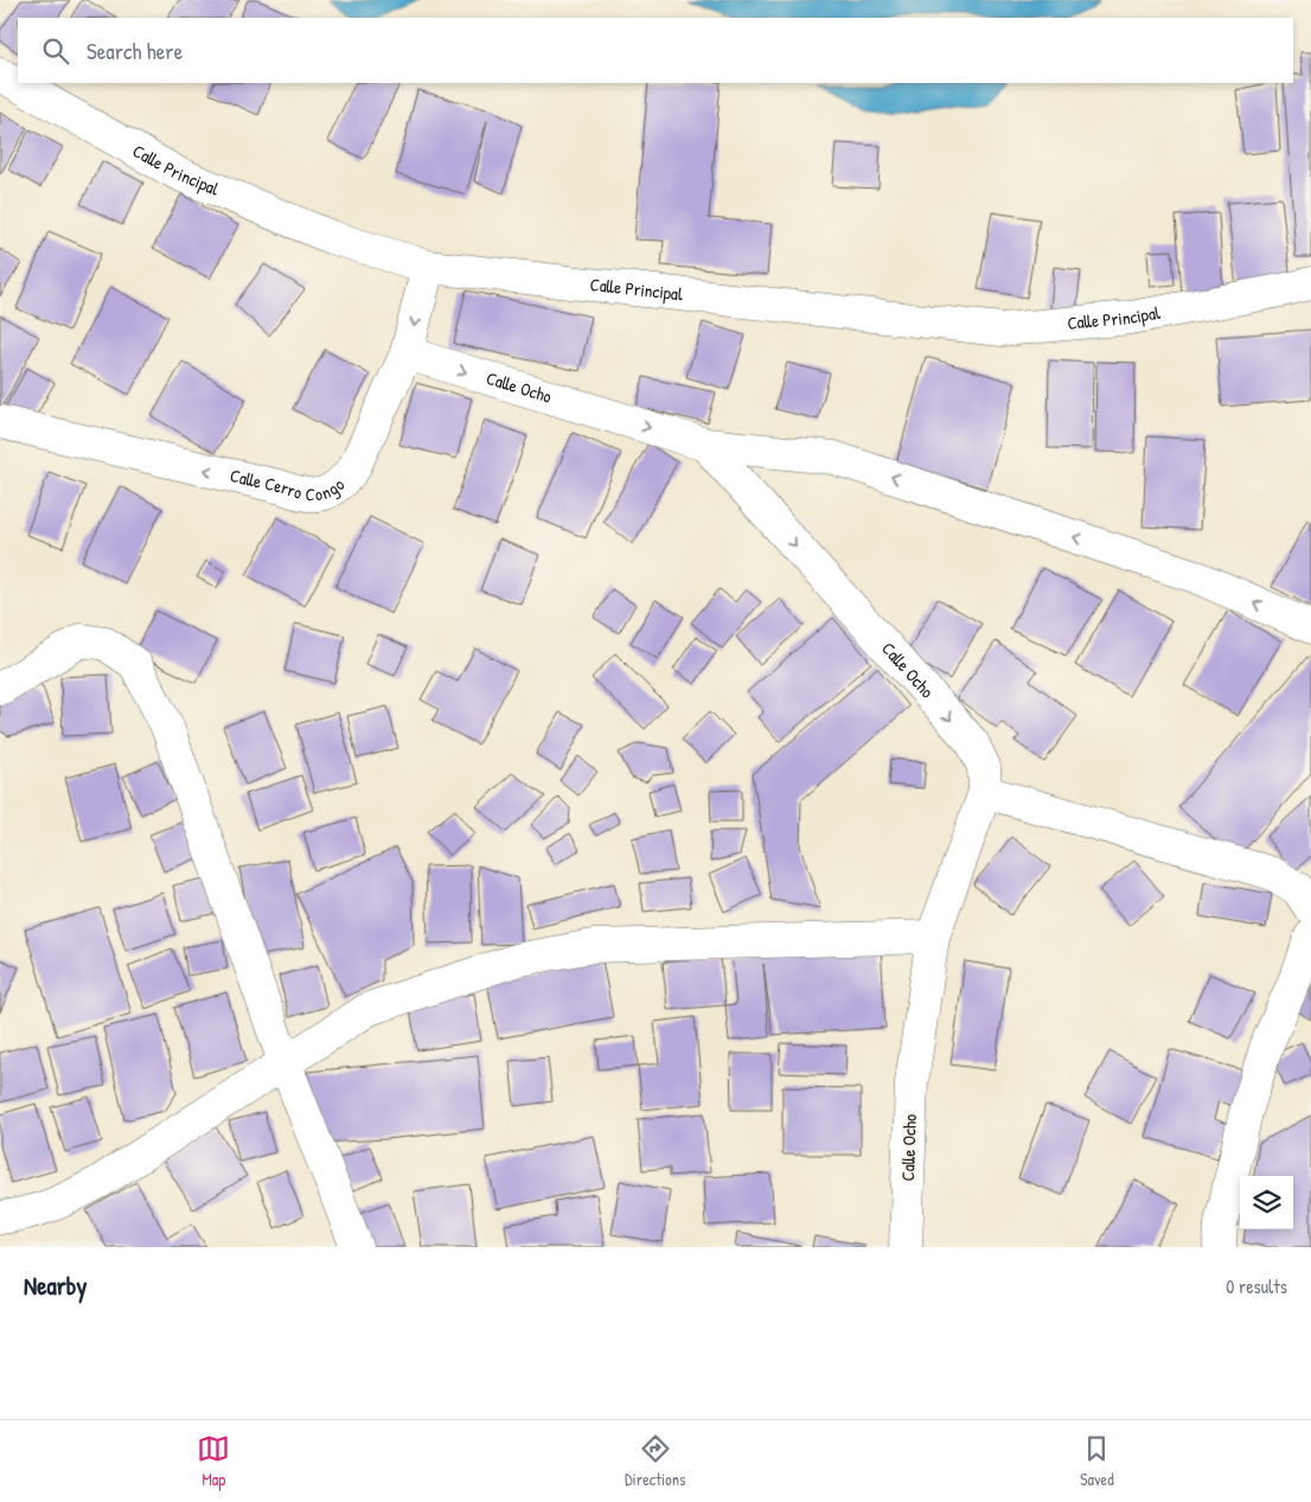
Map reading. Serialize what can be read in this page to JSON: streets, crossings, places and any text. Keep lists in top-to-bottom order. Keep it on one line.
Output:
{"streets":{"street":["Calle Principal","Calle Ocho","Calle Cerro Congo"]},"crossings":[["Calle Principal","Calle Cerro Congo"],["Calle Ocho","Calle Cerro Congo"]],"page":{"search":"Search here","heading":["Nearby","0 results"],"nav":["Map","Directions","Saved"]}}
